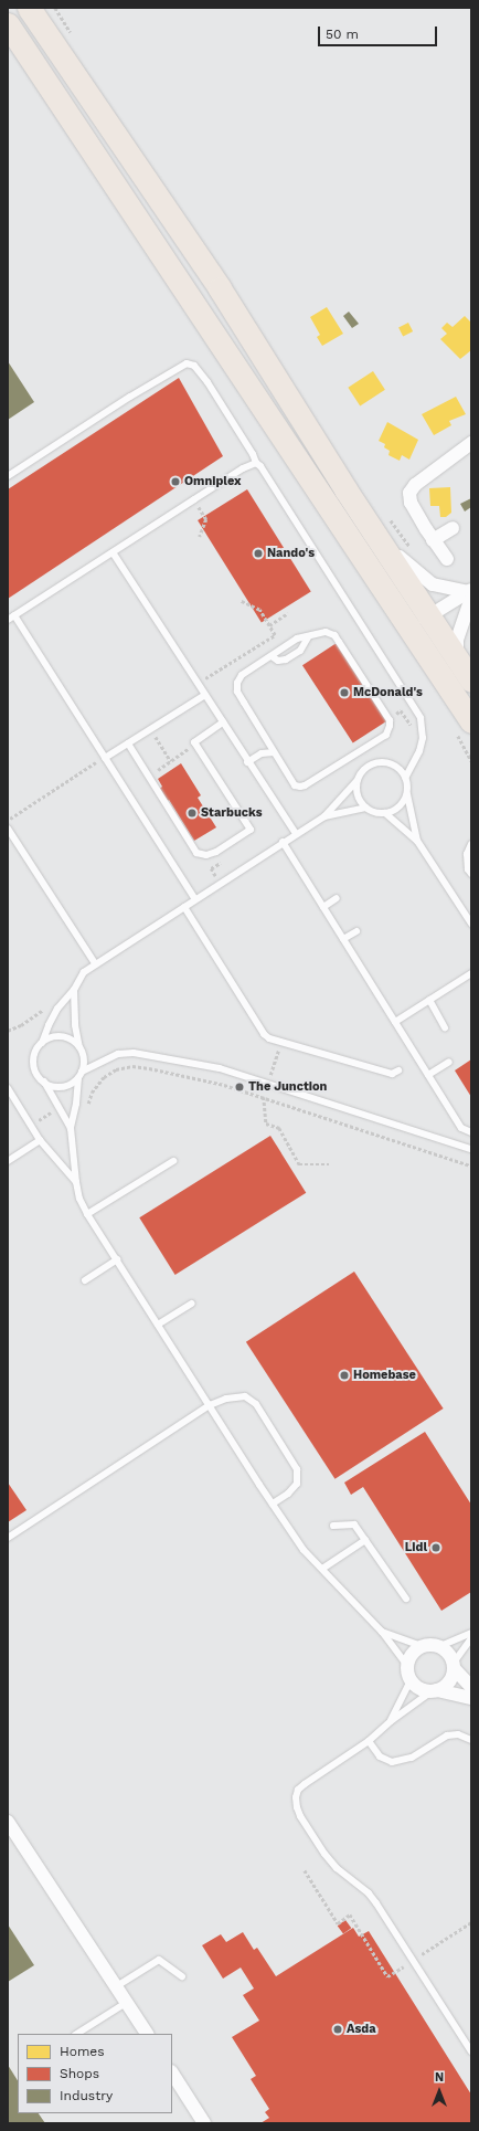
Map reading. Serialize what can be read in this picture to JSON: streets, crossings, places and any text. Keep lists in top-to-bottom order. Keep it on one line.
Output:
{"places":["Omniplex","Nando's","McDonald's","Starbucks","The Junction","Homebase","Lidl","Asda"],"legend":["Homes","Shops","Industry"],"scale_bar":"50 m","north":"top"}
